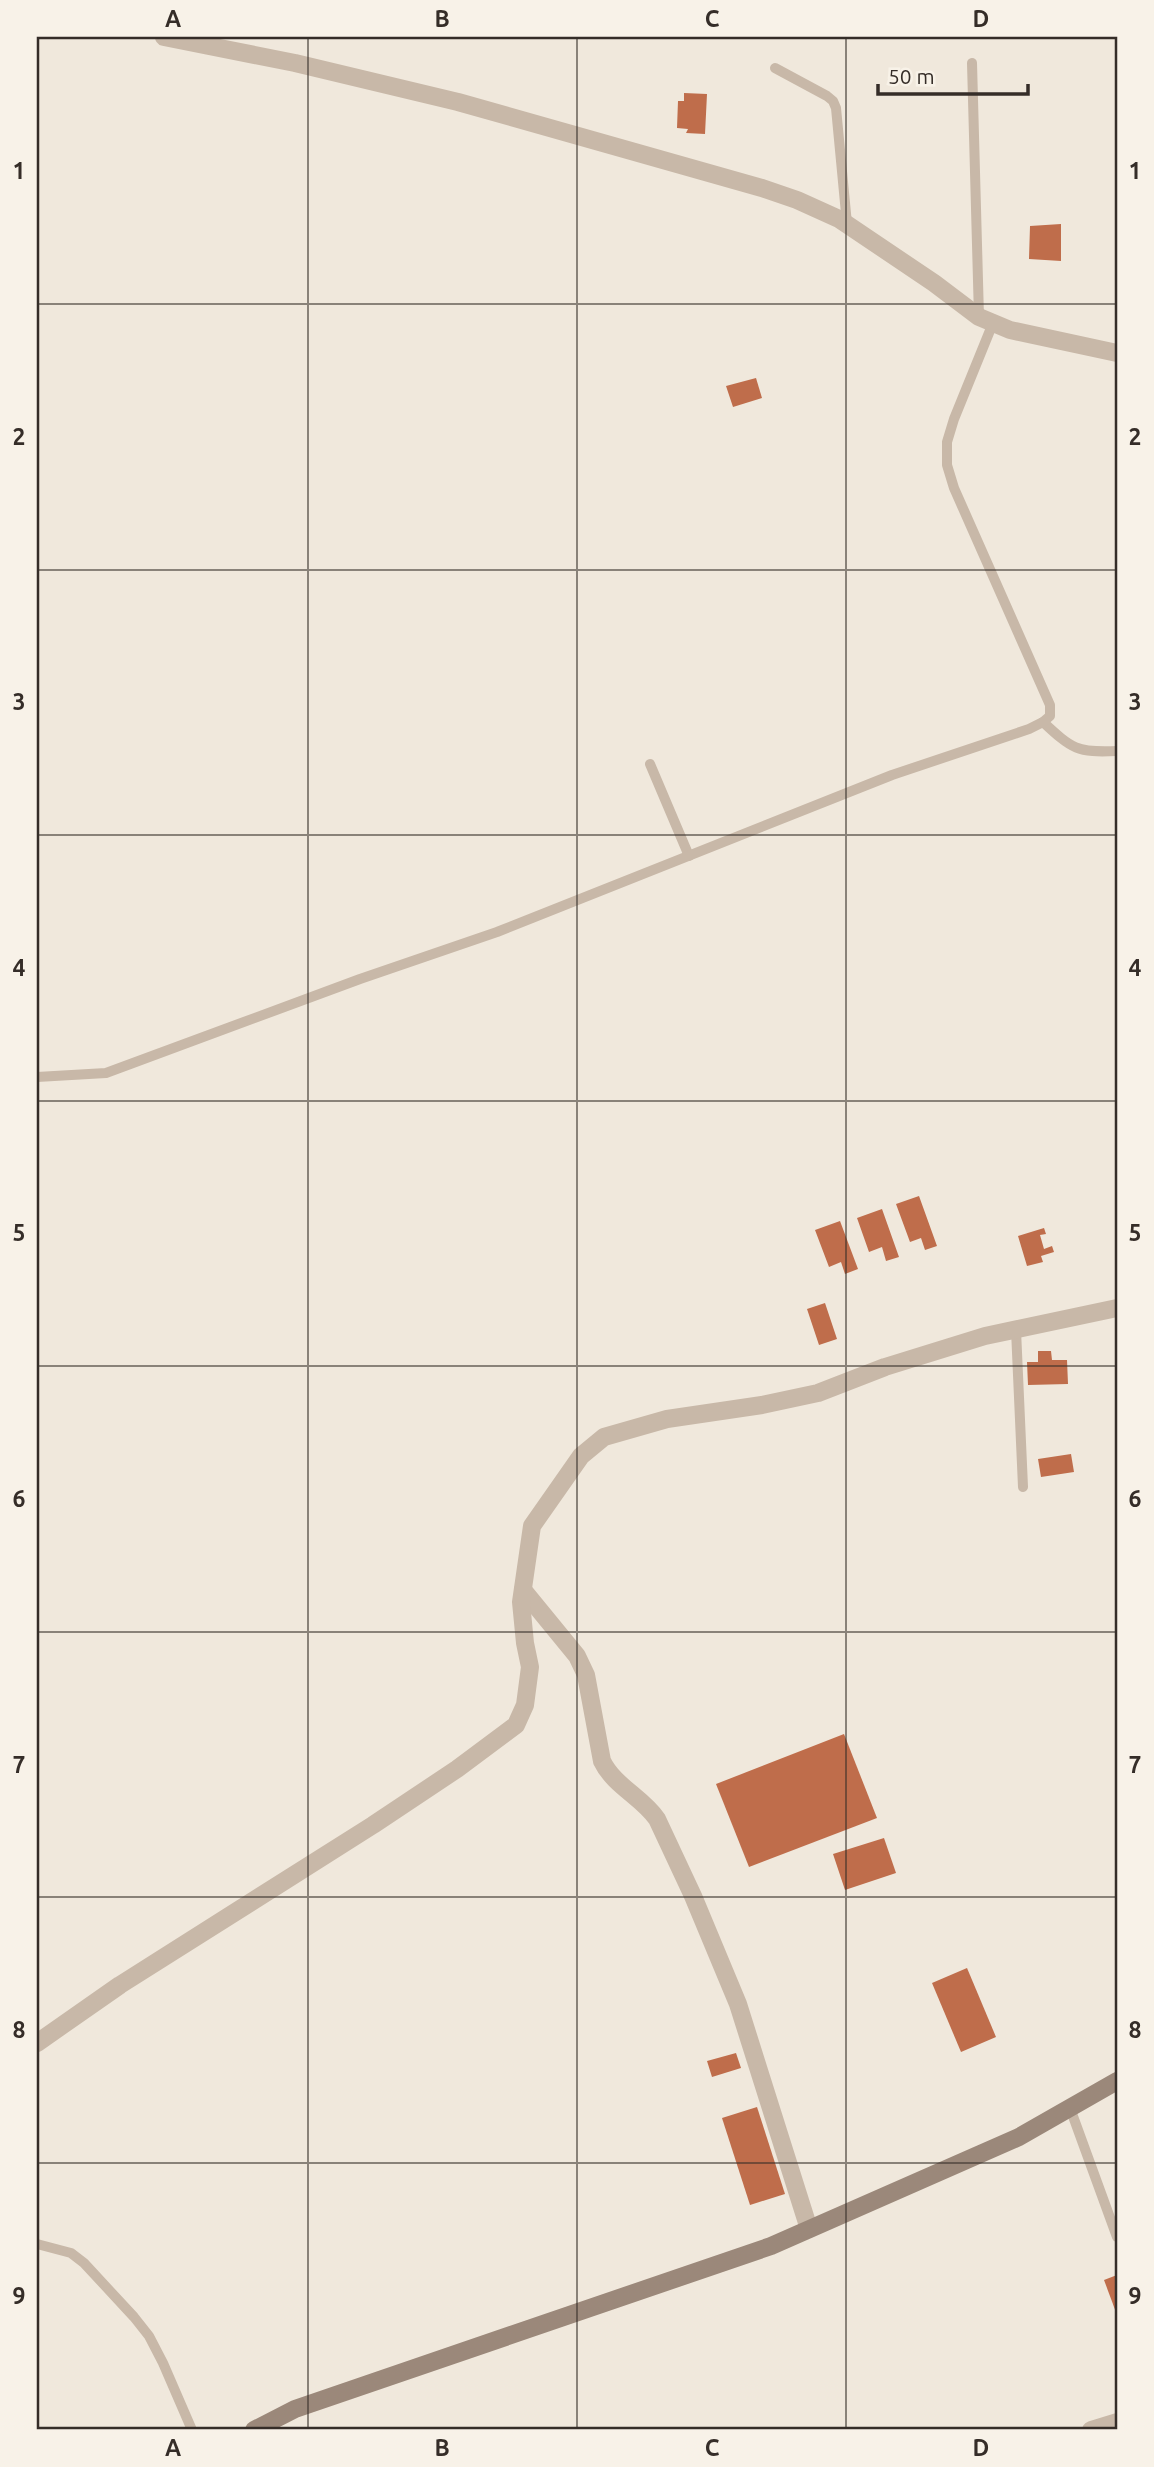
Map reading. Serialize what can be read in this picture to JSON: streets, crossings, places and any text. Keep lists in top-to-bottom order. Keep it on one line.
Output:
{"scale_bar":"50 m","grid":{"columns":["A","B","C","D"],"rows":["1","2","3","4","5","6","7","8","9"]}}
